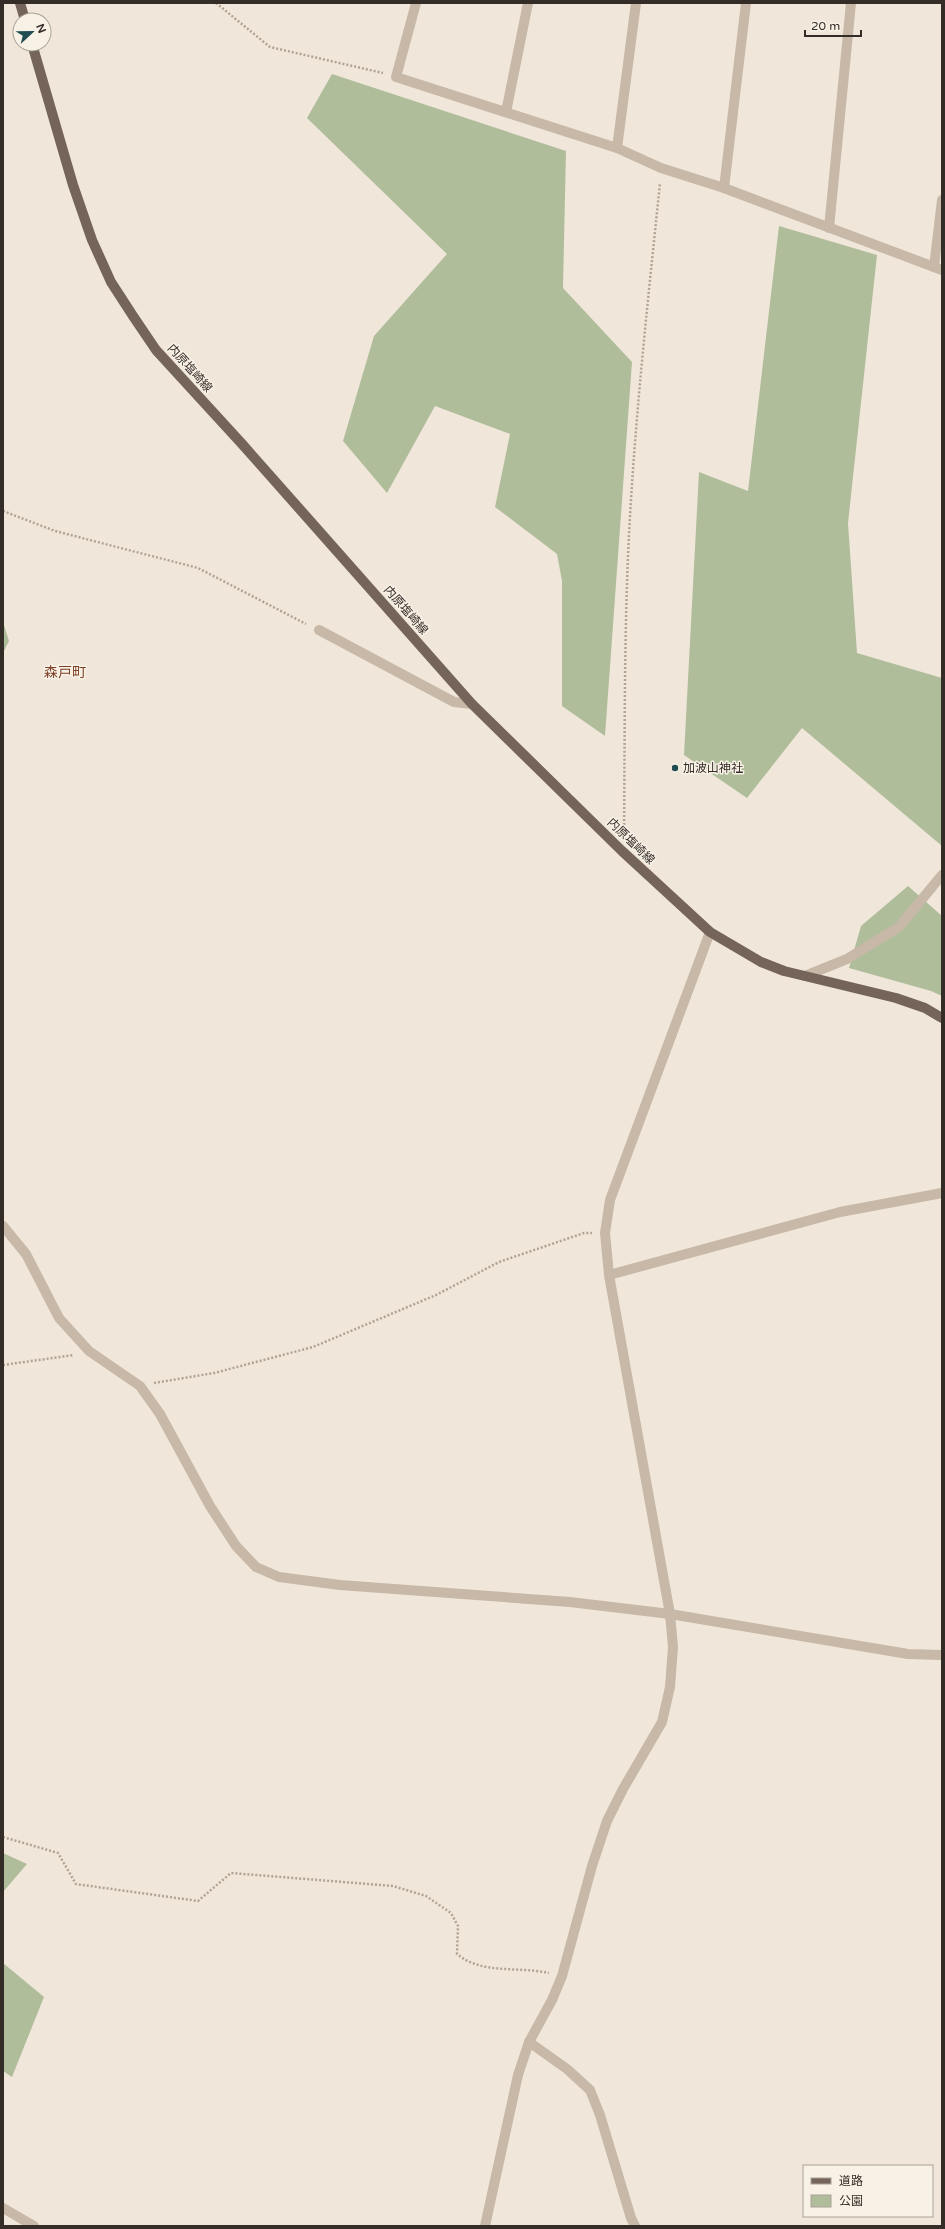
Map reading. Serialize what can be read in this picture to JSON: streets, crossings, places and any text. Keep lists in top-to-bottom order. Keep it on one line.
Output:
{"streets":{"main road":["内原塩崎線"]},"districts":["森戸町"],"places":["加波山神社"],"legend":["道路","公園"],"scale_bar":"20 m","north":"right"}
